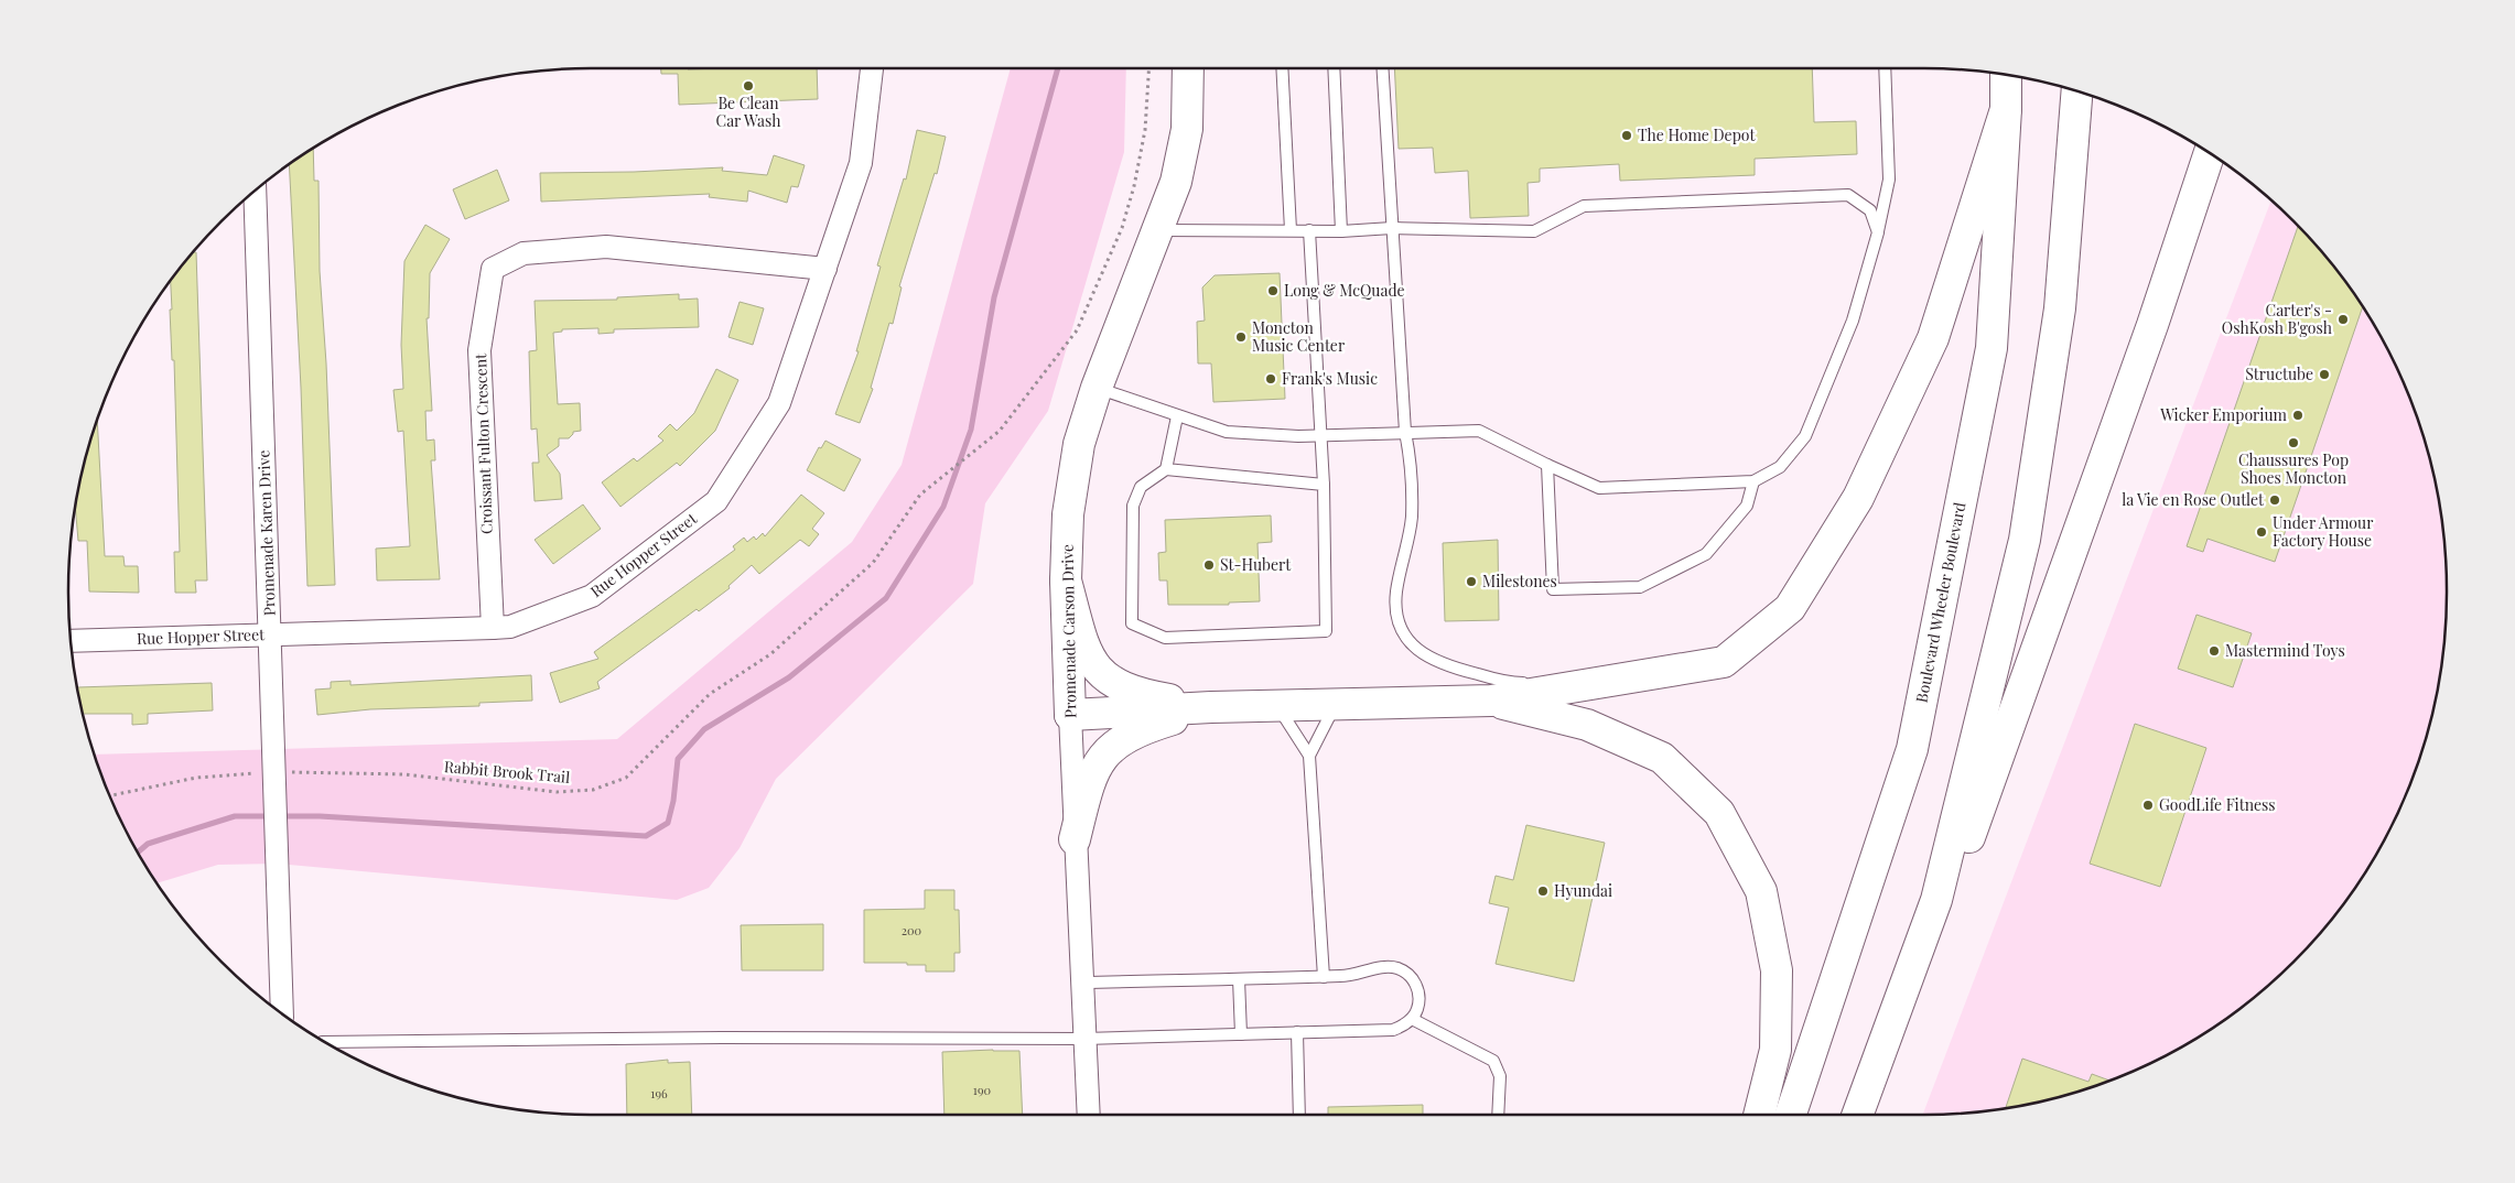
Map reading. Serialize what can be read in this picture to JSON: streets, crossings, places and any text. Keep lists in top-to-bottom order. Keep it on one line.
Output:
{"streets":{"main road":["Boulevard Wheeler Boulevard","Promenade Carson Drive"],"street":["Croissant Fulton Crescent","Promenade Karen Drive","Rue Hopper Street"],"path":["Rabbit Brook Trail"]},"crossings":[["Croissant Fulton Crescent","Rue Hopper Street"],["Promenade Karen Drive","Rue Hopper Street"],["Promenade Karen Drive","Rabbit Brook Trail"]],"places":["Be Clean Car Wash","The Home Depot","Long & McQuade","Carter's - OshKosh B'gosh","Moncton Music Center","Structube","Frank's Music","Wicker Emporium","Chaussures Pop Shoes Moncton","la Vie en Rose Outlet","Under Armour Factory House","St-Hubert","Milestones","Mastermind Toys","GoodLife Fitness","Hyundai"],"house_numbers":["200","190","196"]}
